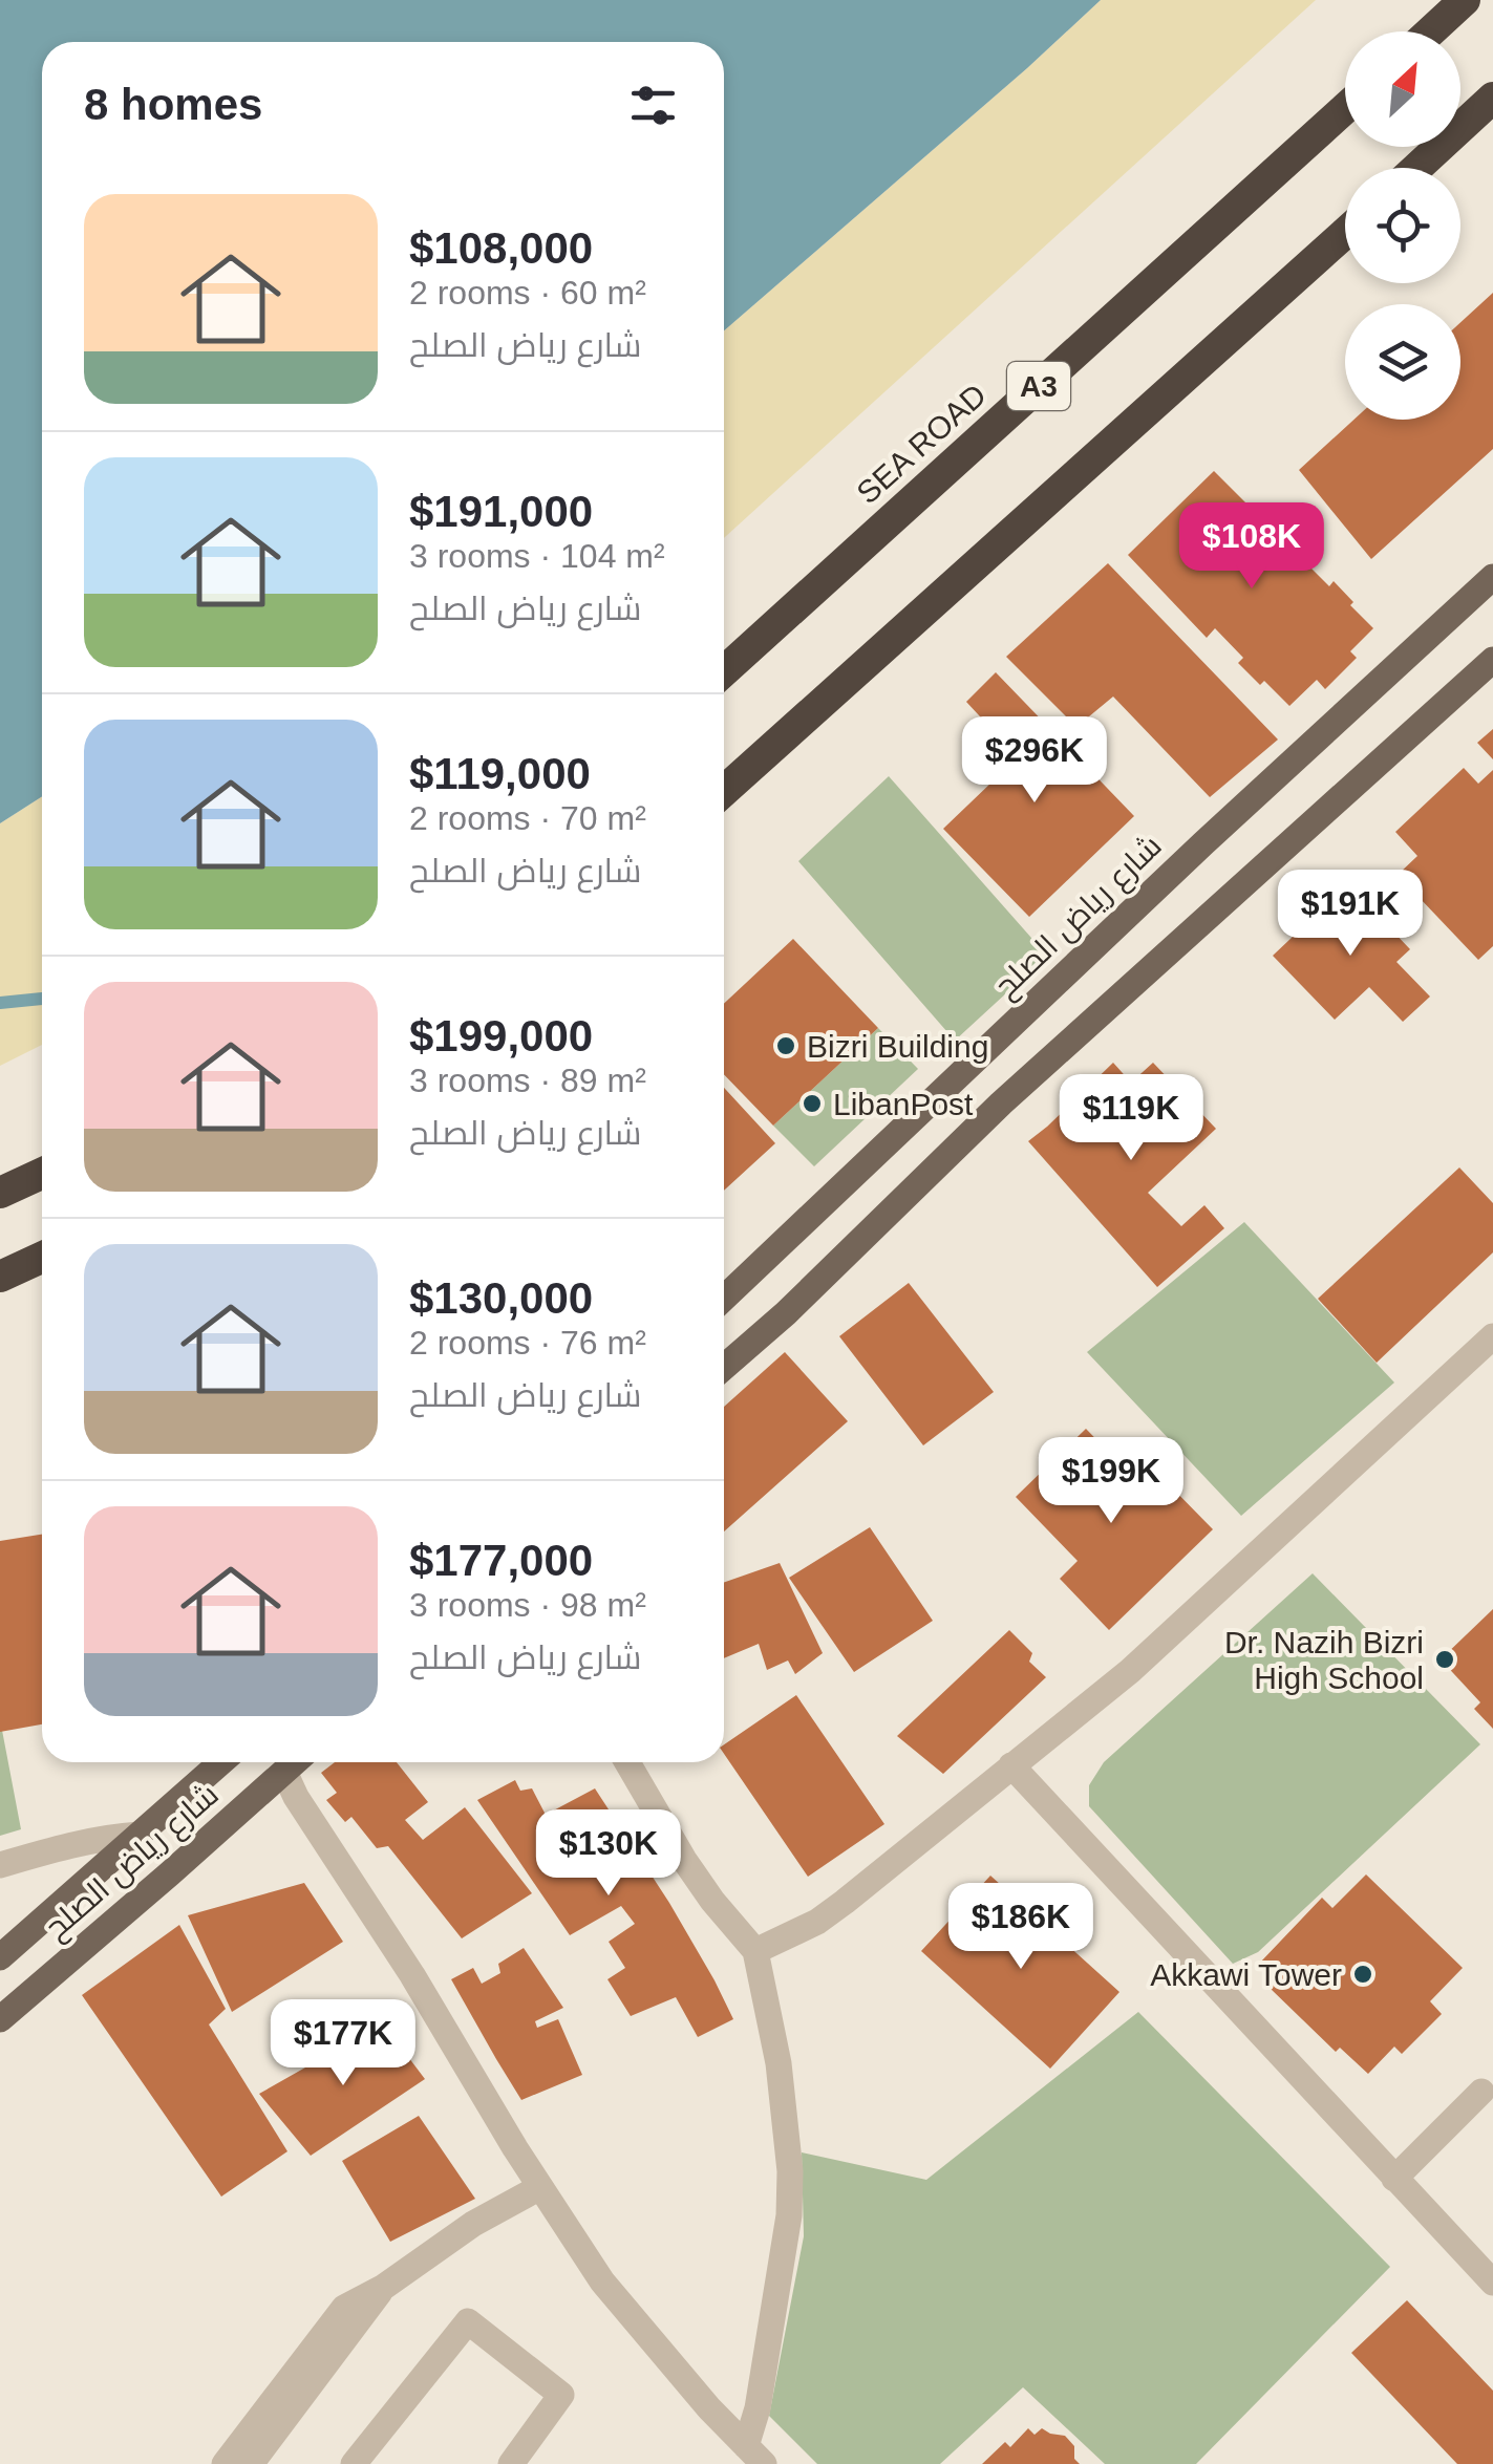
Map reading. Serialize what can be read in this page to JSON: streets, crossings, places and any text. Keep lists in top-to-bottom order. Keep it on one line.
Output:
{"streets":{"highway":["A3","SEA ROAD"],"main road":["شارع رياض الصلح"]},"places":["Bizri Building","LibanPost","Dr. Nazih Bizri High School","Akkawi Tower"],"north":"top right","page":{"heading":"8 homes","list":[{"name":"$108,000","note":"2 rooms · 60 m² · شارع رياض الصلح"},{"name":"$191,000","note":"3 rooms · 104 m² · شارع رياض الصلح"},{"name":"$119,000","note":"2 rooms · 70 m² · شارع رياض الصلح"},{"name":"$199,000","note":"3 rooms · 89 m² · شارع رياض الصلح"},{"name":"$130,000","note":"2 rooms · 76 m² · شارع رياض الصلح"},{"name":"$177,000","note":"3 rooms · 98 m² · شارع رياض الصلح"}],"price":["$108K","$296K","$191K","$119K","$199K","$130K","$186K","$177K"]}}
